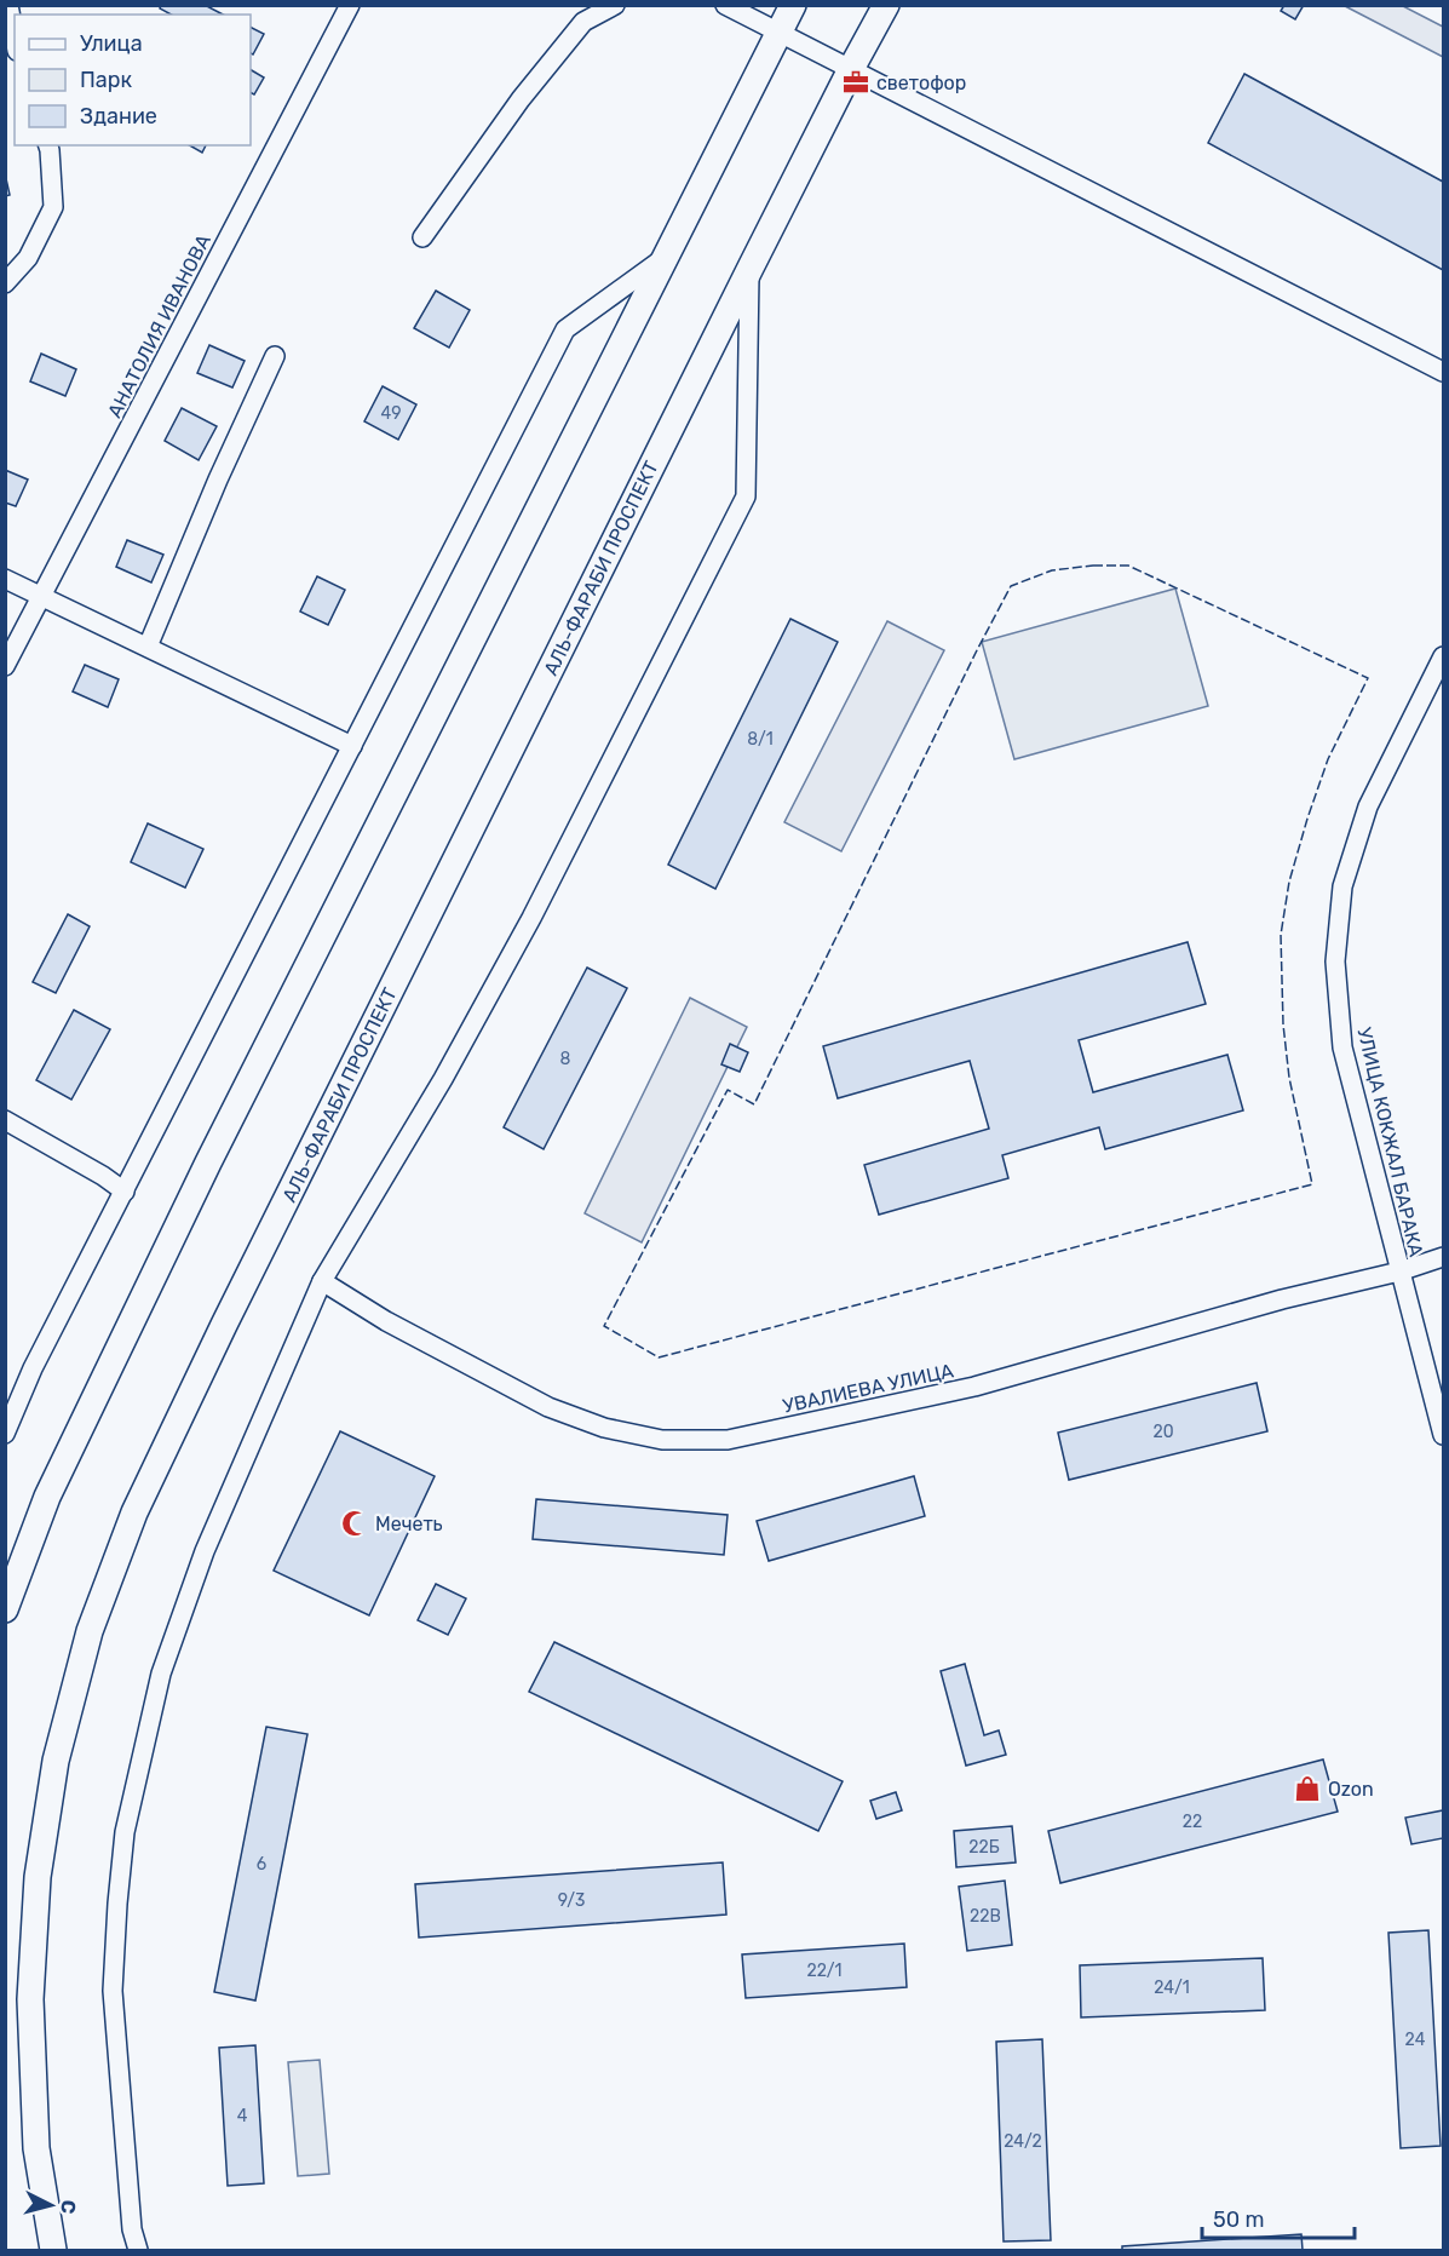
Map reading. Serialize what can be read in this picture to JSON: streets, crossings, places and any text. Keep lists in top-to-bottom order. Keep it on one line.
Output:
{"streets":{"street":["АНАТОЛИЯ ИВАНОВА","АЛЬ-ФАРАБИ ПРОСПЕКТ","УЛИЦА КОКЖАЛ БАРАКА","УВАЛИЕВА УЛИЦА"]},"crossings":[["УЛИЦА КОКЖАЛ БАРАКА","УВАЛИЕВА УЛИЦА"]],"places":{"office":["светофор"],"mosque":["Мечеть"],"shop":["Ozon"]},"house_numbers":["49","8/1","8","20","22","22Б","6","9/3","22В","22/1","24/1","24","4","24/2"],"legend":["Улица","Парк","Здание"],"scale_bar":"50 m","north":"right"}
